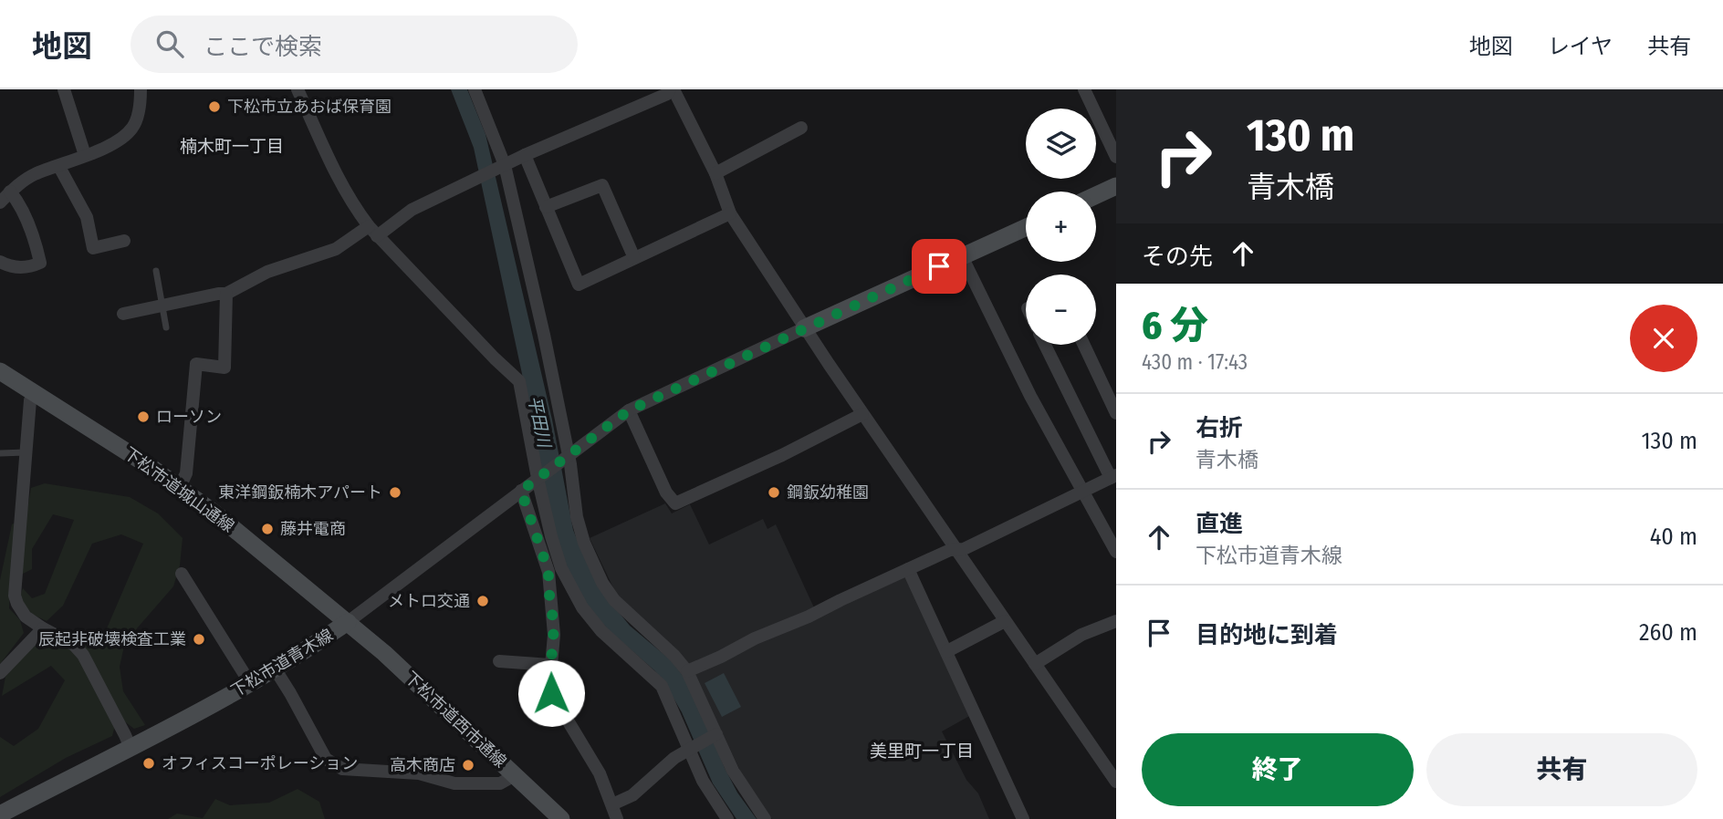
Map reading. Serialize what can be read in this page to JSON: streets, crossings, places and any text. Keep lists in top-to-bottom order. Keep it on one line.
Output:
{"streets":{"street":["下松市道城山通線","下松市道青木線","下松市道西市通線"]},"crossings":[["下松市道城山通線","下松市道青木線"],["下松市道城山通線","下松市道西市通線"],["下松市道青木線","下松市道西市通線"]],"districts":["楠木町一丁目","美里町一丁目"],"water":["平田川"],"places":["下松市立あおば保育園","ローソン","東洋鋼鈑楠木アパート","鋼鈑幼稚園","藤井電商","メトロ交通","辰起非破壊検査工業","オフィスコーポレーション","高木商店"],"page":{"header":"地図","search":"ここで検索","nav":["地図","レイヤ","共有"],"turn":["130 m","青木橋"],"map_buttons":["+","−"],"then":"その先","heading":["6 分","430 m · 17:43"],"list":[{"name":"右折","note":"青木橋","value":"130 m"},{"name":"直進","note":"下松市道青木線","value":"40 m"},{"name":"目的地に到着","value":"260 m"}],"buttons":["終了","共有"]}}
